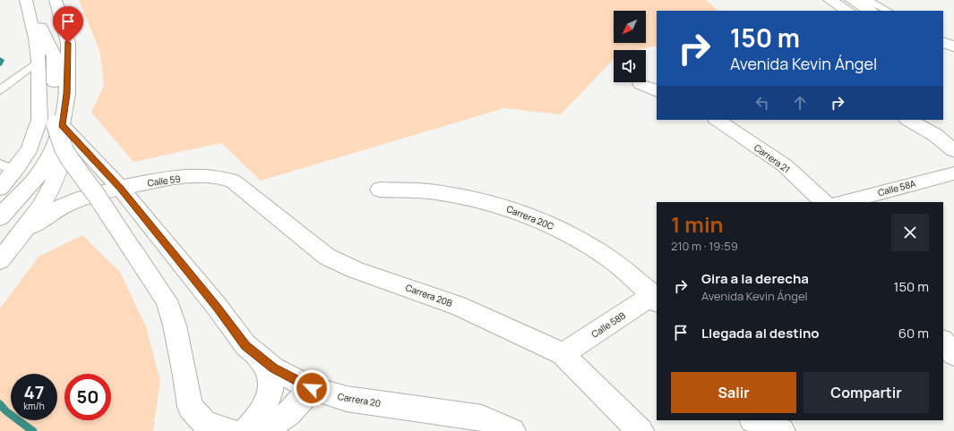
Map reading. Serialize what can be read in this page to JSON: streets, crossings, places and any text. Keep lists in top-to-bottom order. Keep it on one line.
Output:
{"streets":{"main road":["Carrera 21","Calle 59","Calle 58A","Carrera 20C","Carrera 20B","Calle 58B","Carrera 20"]},"crossings":[["Calle 59","Carrera 20B"],["Calle 59","Carrera 20"],["Carrera 20C","Calle 58B"],["Carrera 20B","Calle 58B"]],"north":"bottom left","page":{"turn":["150 m","Avenida Kevin Ángel"],"heading":["1 min","210 m · 19:59"],"list":[{"name":"Gira a la derecha","note":"Avenida Kevin Ángel","value":"150 m"},{"name":"Llegada al destino","value":"60 m"}],"buttons":["Salir","Compartir"],"speed":"47 km/h","limit":"50"}}
